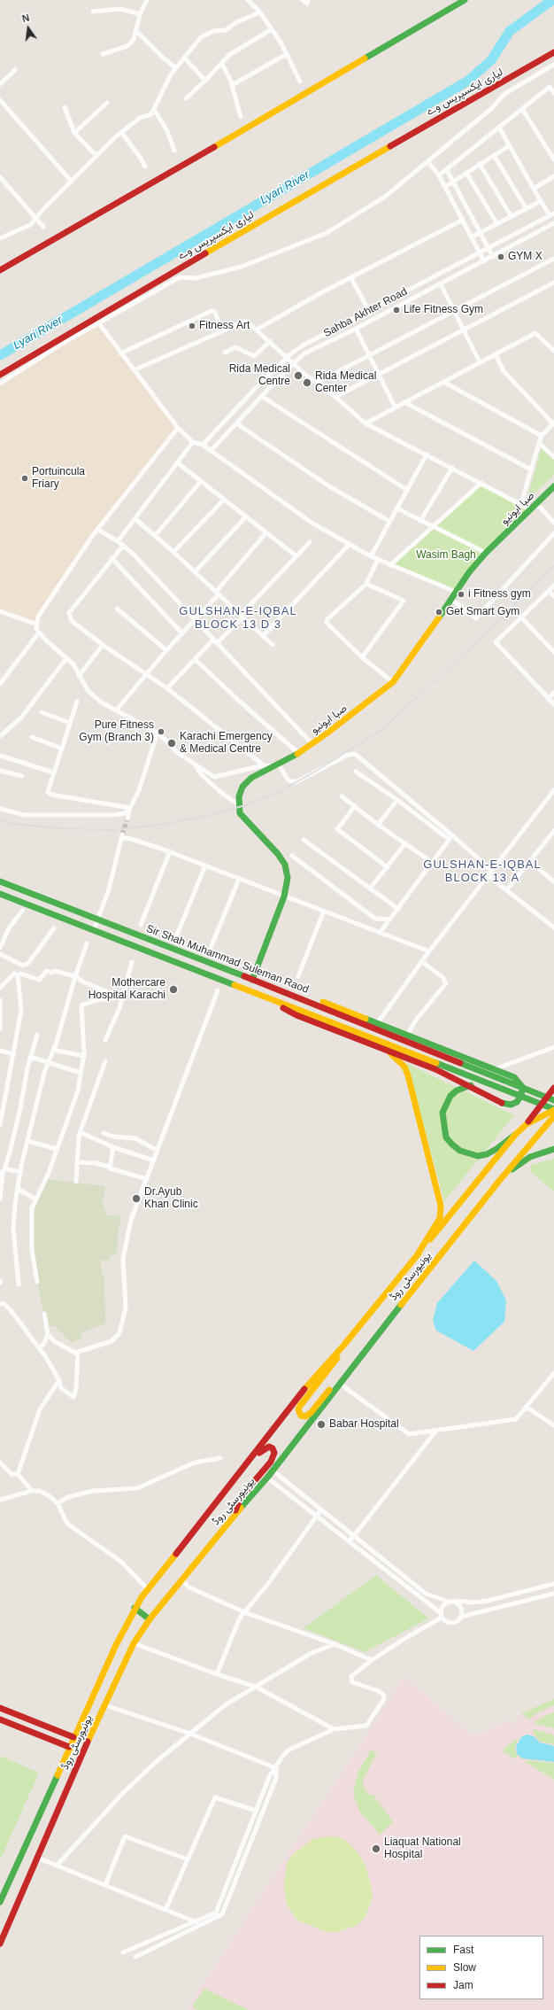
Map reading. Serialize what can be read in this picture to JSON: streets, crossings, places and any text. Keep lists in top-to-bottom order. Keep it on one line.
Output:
{"streets":{"main road":["لیاری ایکسپریس وے","صبا ایونیو","Sir Shah Muhammad Suleman Raod","یونیورسٹی روڈ"],"street":["Sahba Akhter Road"]},"districts":["GULSHAN-E-IQBAL BLOCK 13 D 3","GULSHAN-E-IQBAL BLOCK 13 A"],"water":["Lyari River"],"parks":["Wasim Bagh"],"places":["GYM X","Life Fitness Gym","Fitness Art","Rida Medical Centre","Rida Medical Center","Portuincula Friary","i Fitness gym","Get Smart Gym","Pure Fitness Gym (Branch 3)","Karachi Emergency & Medical Centre","Mothercare Hospital Karachi","Dr.Ayub Khan Clinic","Babar Hospital","Liaquat National Hospital"],"legend":["Fast","Slow","Jam"],"north":"top"}
